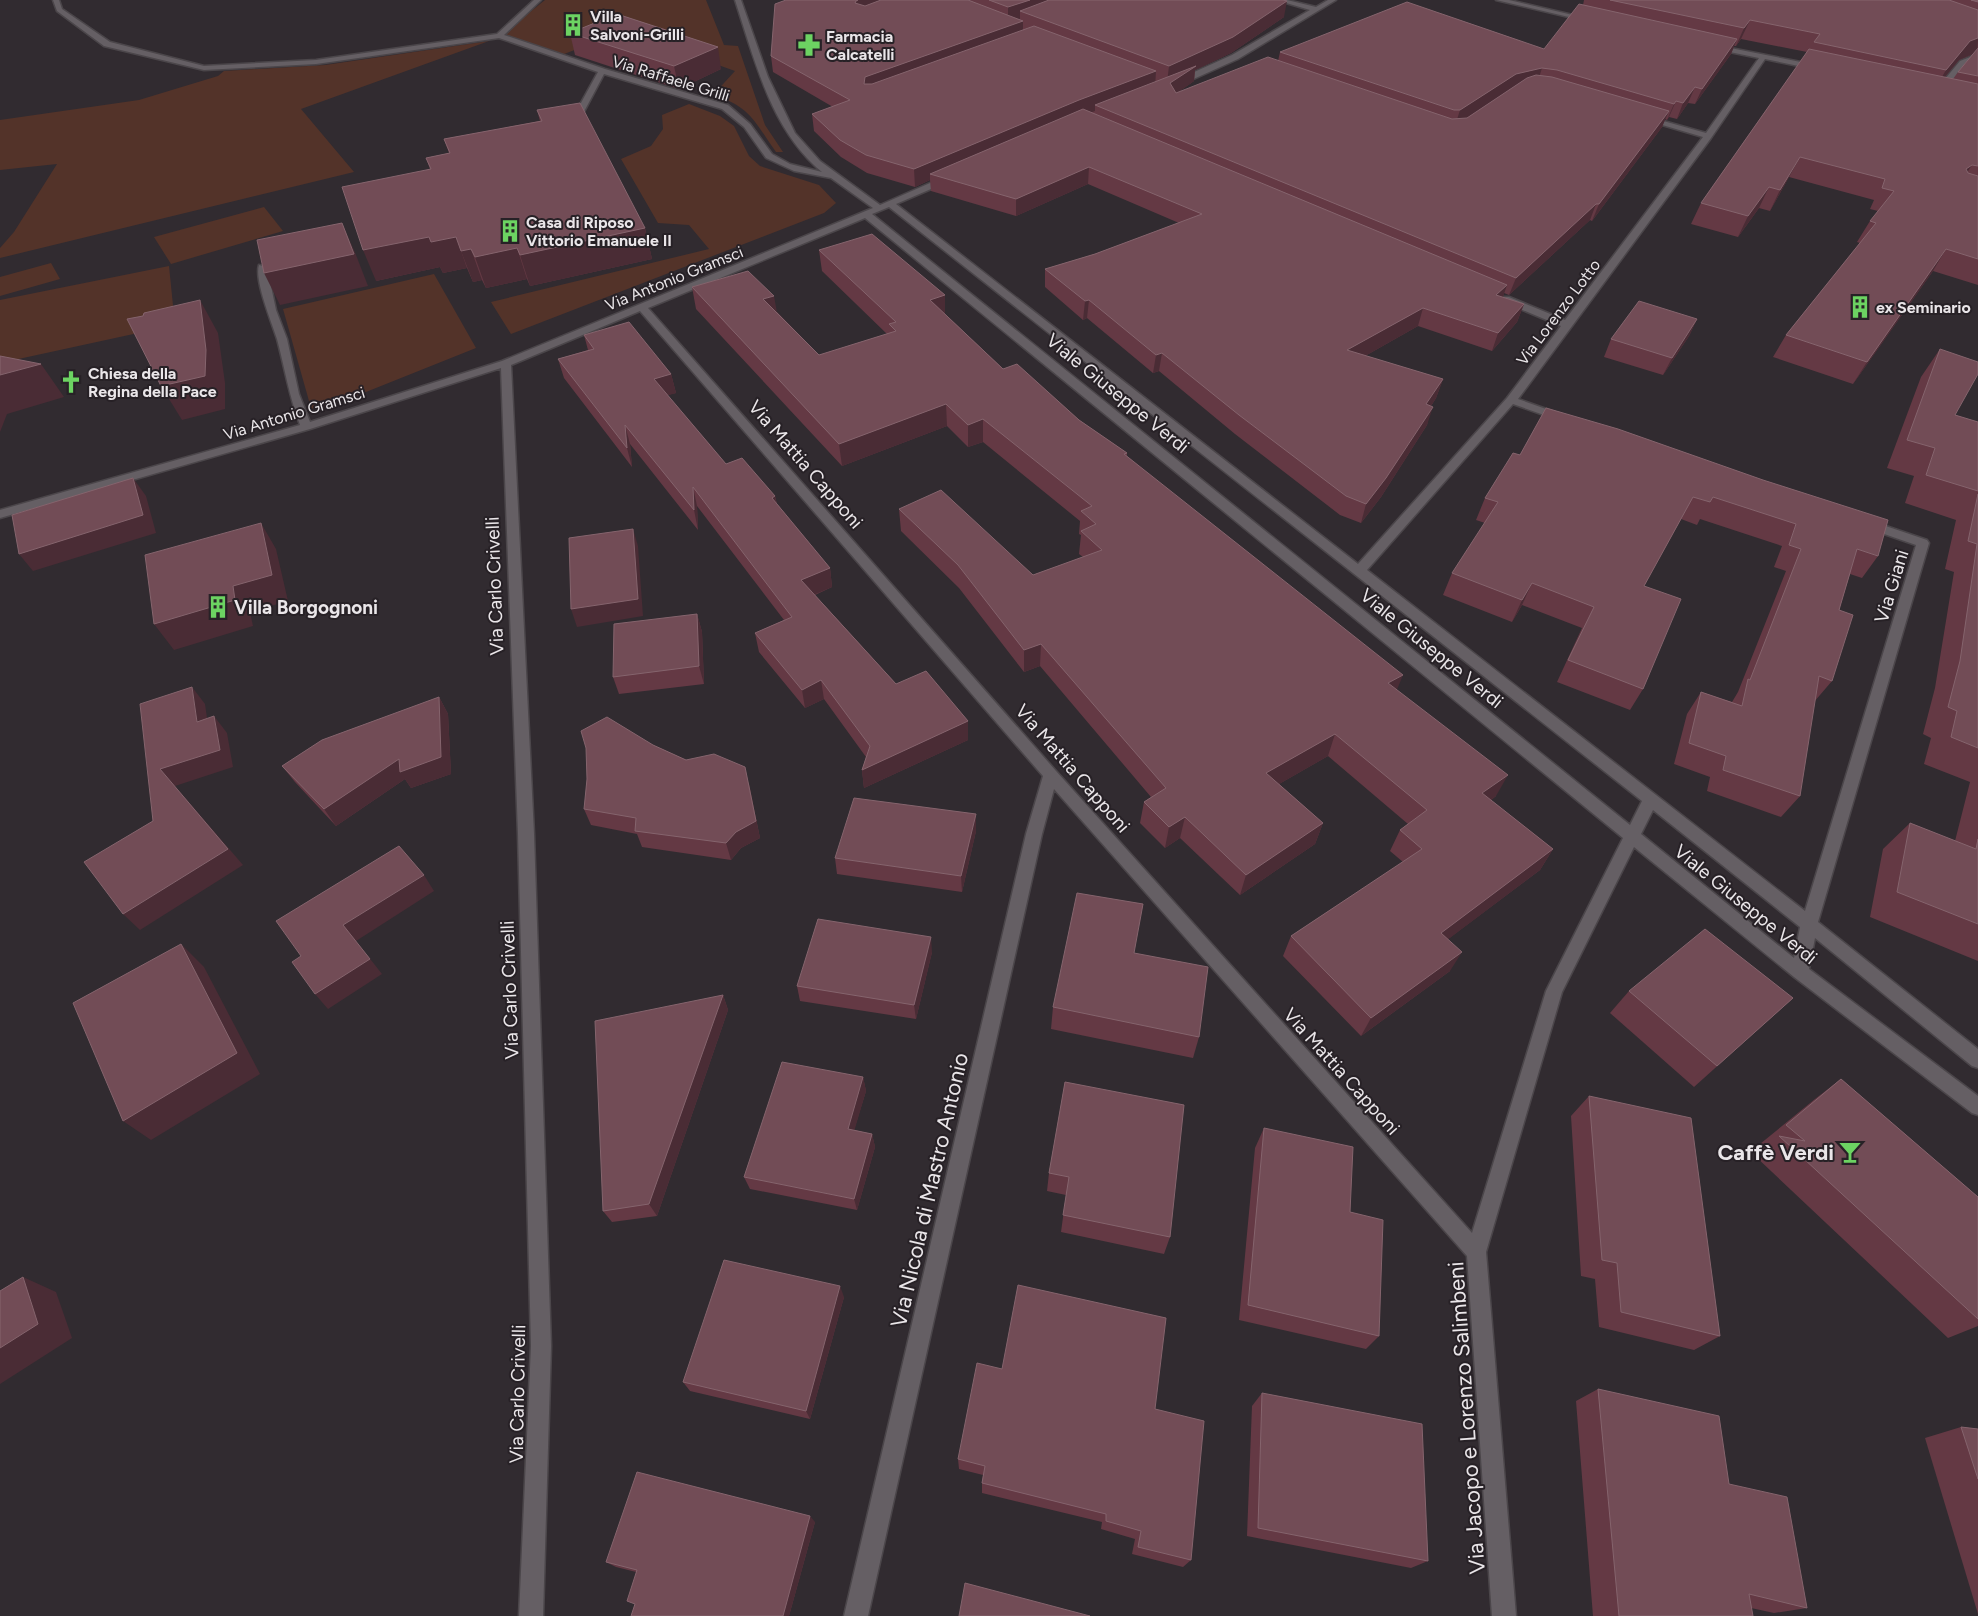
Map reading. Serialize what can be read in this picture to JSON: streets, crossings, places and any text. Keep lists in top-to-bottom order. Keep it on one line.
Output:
{"streets":{"street":["Via Raffaele Grilli","Via Antonio Gramsci","Via Lorenzo Lotto","Viale Giuseppe Verdi","Via Mattia Capponi","Via Carlo Crivelli","Via Giani","Via Nicola di Mastro Antonio","Via Jacopo e Lorenzo Salimbeni"]},"crossings":[["Via Antonio Gramsci","Viale Giuseppe Verdi"],["Via Antonio Gramsci","Via Mattia Capponi"],["Via Antonio Gramsci","Via Carlo Crivelli"],["Via Lorenzo Lotto","Viale Giuseppe Verdi"],["Viale Giuseppe Verdi","Via Giani"],["Viale Giuseppe Verdi","Via Jacopo e Lorenzo Salimbeni"],["Via Mattia Capponi","Via Nicola di Mastro Antonio"],["Via Mattia Capponi","Via Jacopo e Lorenzo Salimbeni"]],"places":{"building":["Villa Salvoni-Grilli","Casa di Riposo Vittorio Emanuele II","ex Seminario","Villa Borgognoni"],"pharmacy":["Farmacia Calcatelli"],"church":["Chiesa della Regina della Pace"],"bar":["Caffè Verdi"]}}
